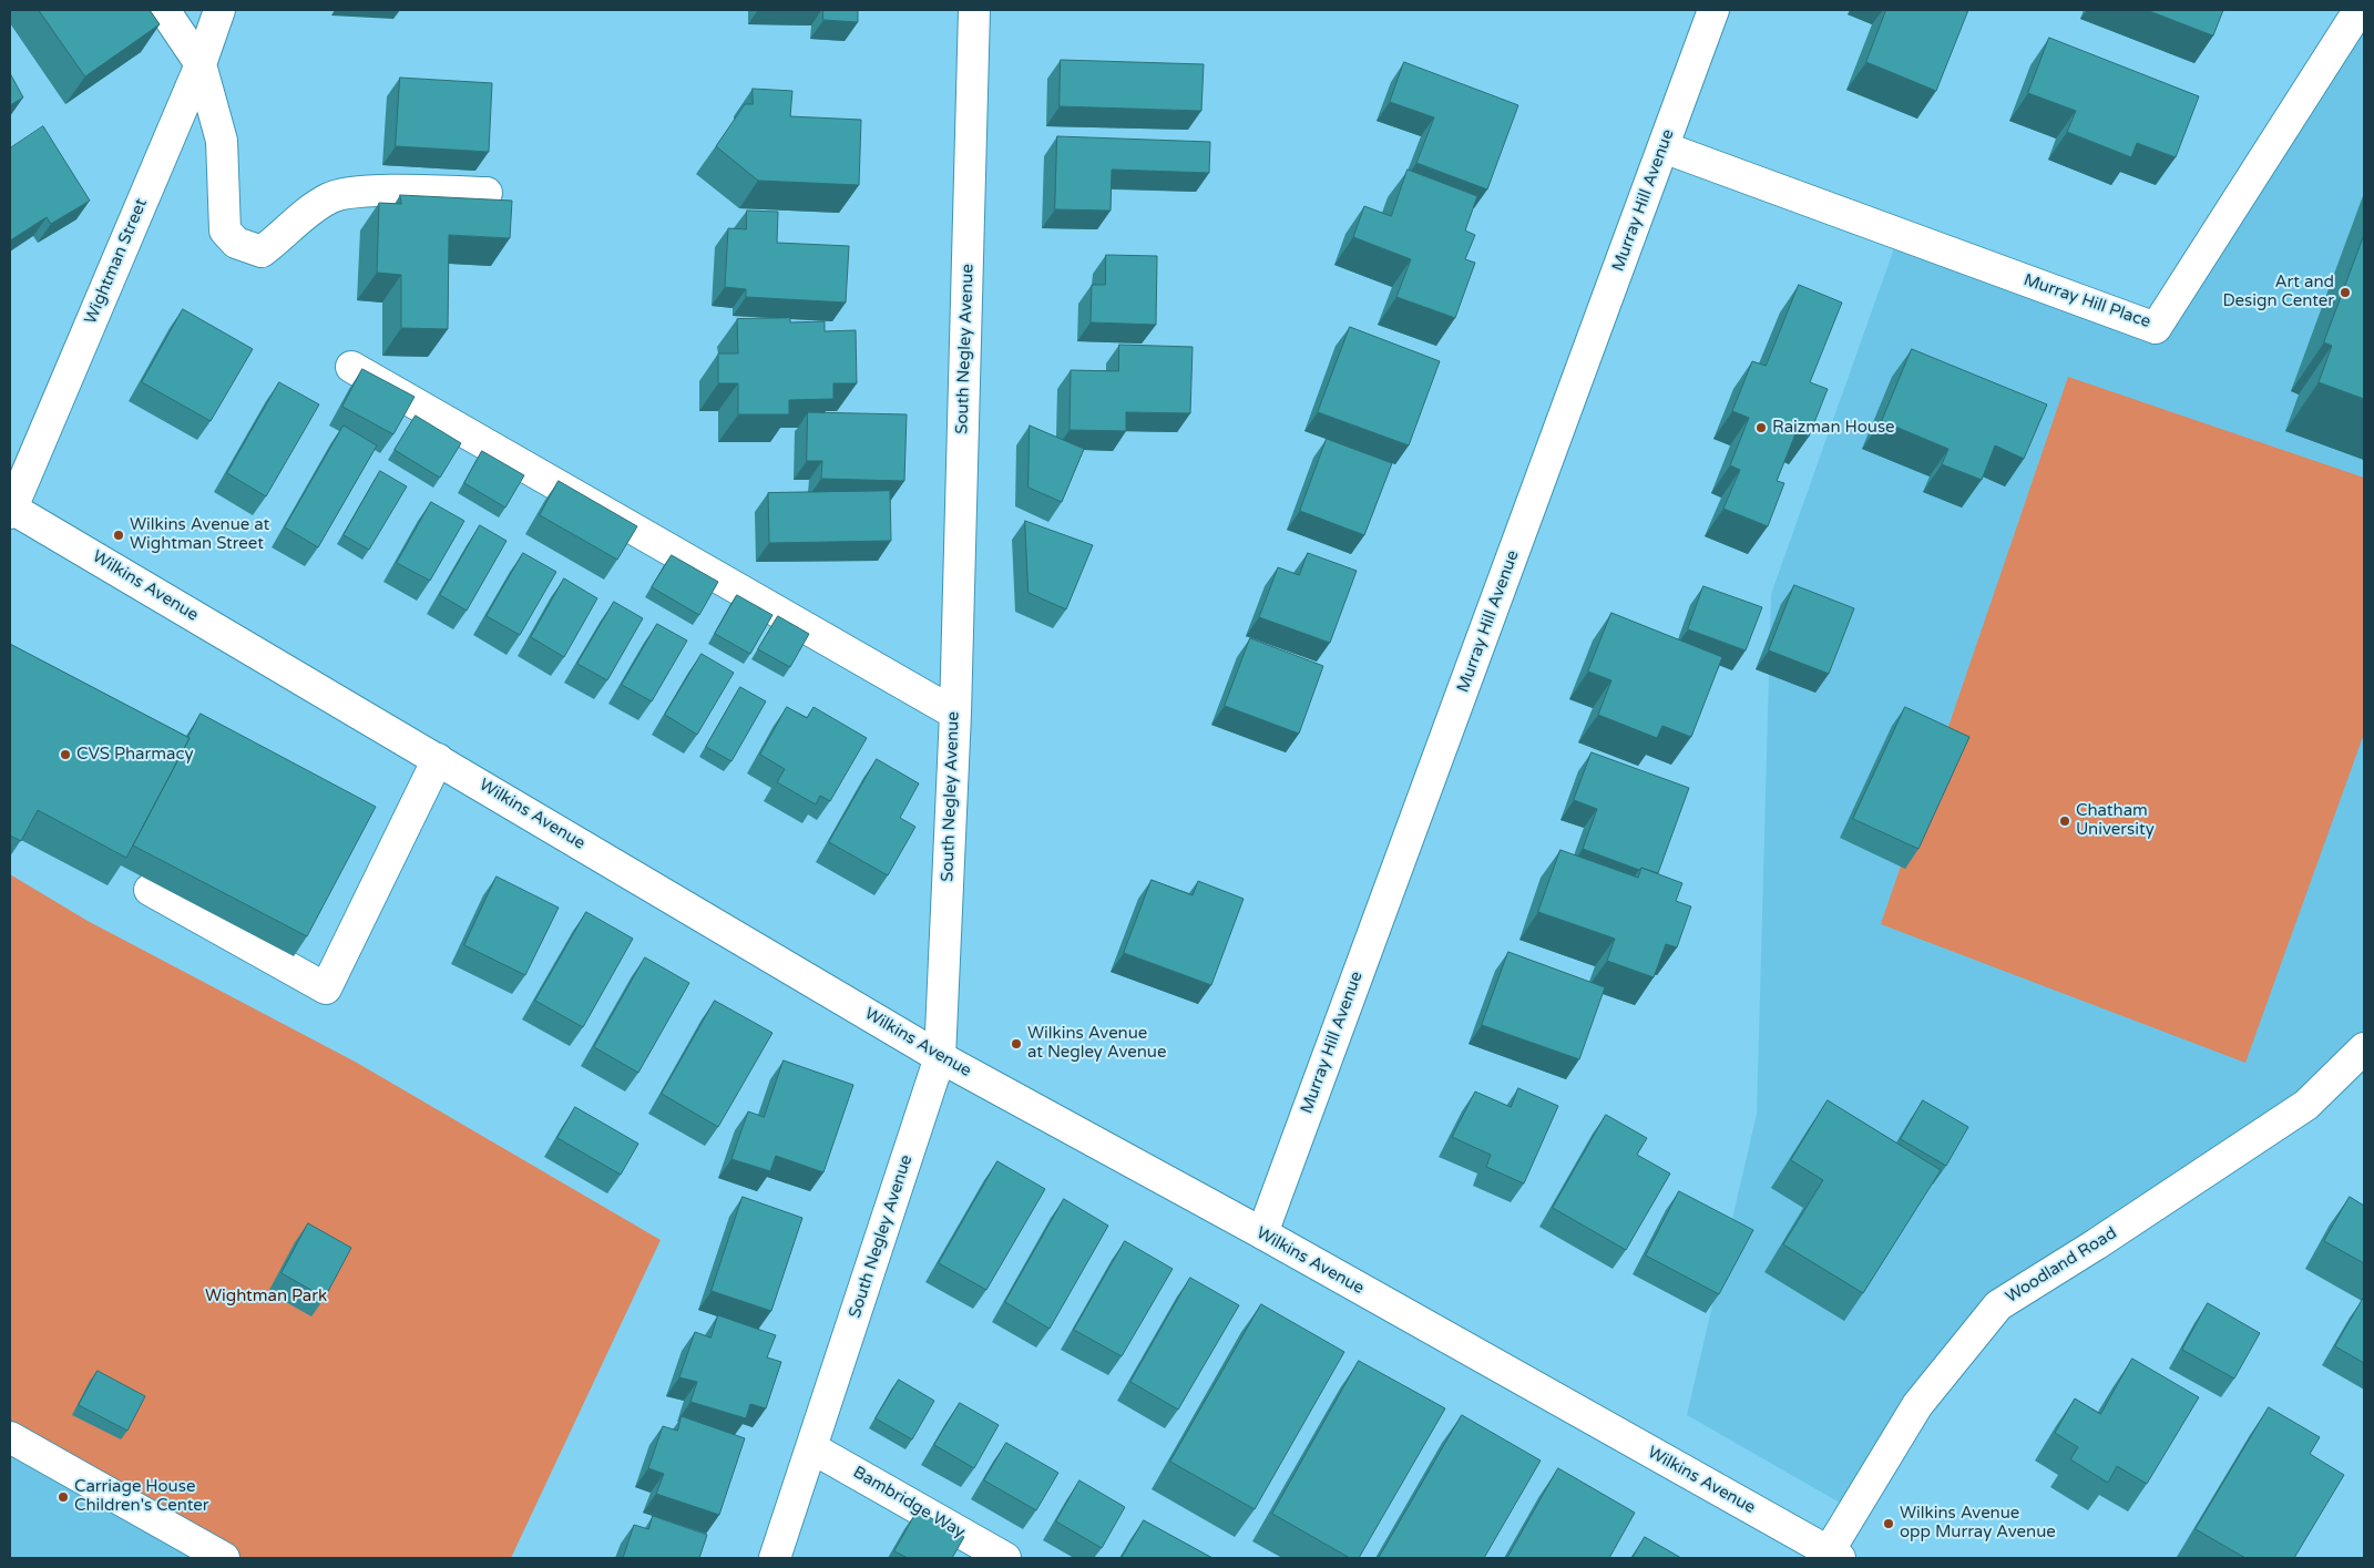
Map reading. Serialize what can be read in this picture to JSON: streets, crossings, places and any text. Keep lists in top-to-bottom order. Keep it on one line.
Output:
{"streets":{"street":["Murray Hill Avenue","Wightman Street","Murray Hill Place","South Negley Avenue","Wilkins Avenue","Woodland Road","Bambridge Way"]},"crossings":[["Murray Hill Avenue","Murray Hill Place"],["Murray Hill Avenue","Wilkins Avenue"],["Wightman Street","Wilkins Avenue"],["South Negley Avenue","Wilkins Avenue"],["South Negley Avenue","Bambridge Way"],["Wilkins Avenue","Woodland Road"]],"parks":["Wightman Park"],"places":["Art and Design Center","Raizman House","Wilkins Avenue at Wightman Street","CVS Pharmacy","Chatham University","Wilkins Avenue at Negley Avenue","Carriage House Children's Center","Wilkins Avenue opp Murray Avenue"]}
